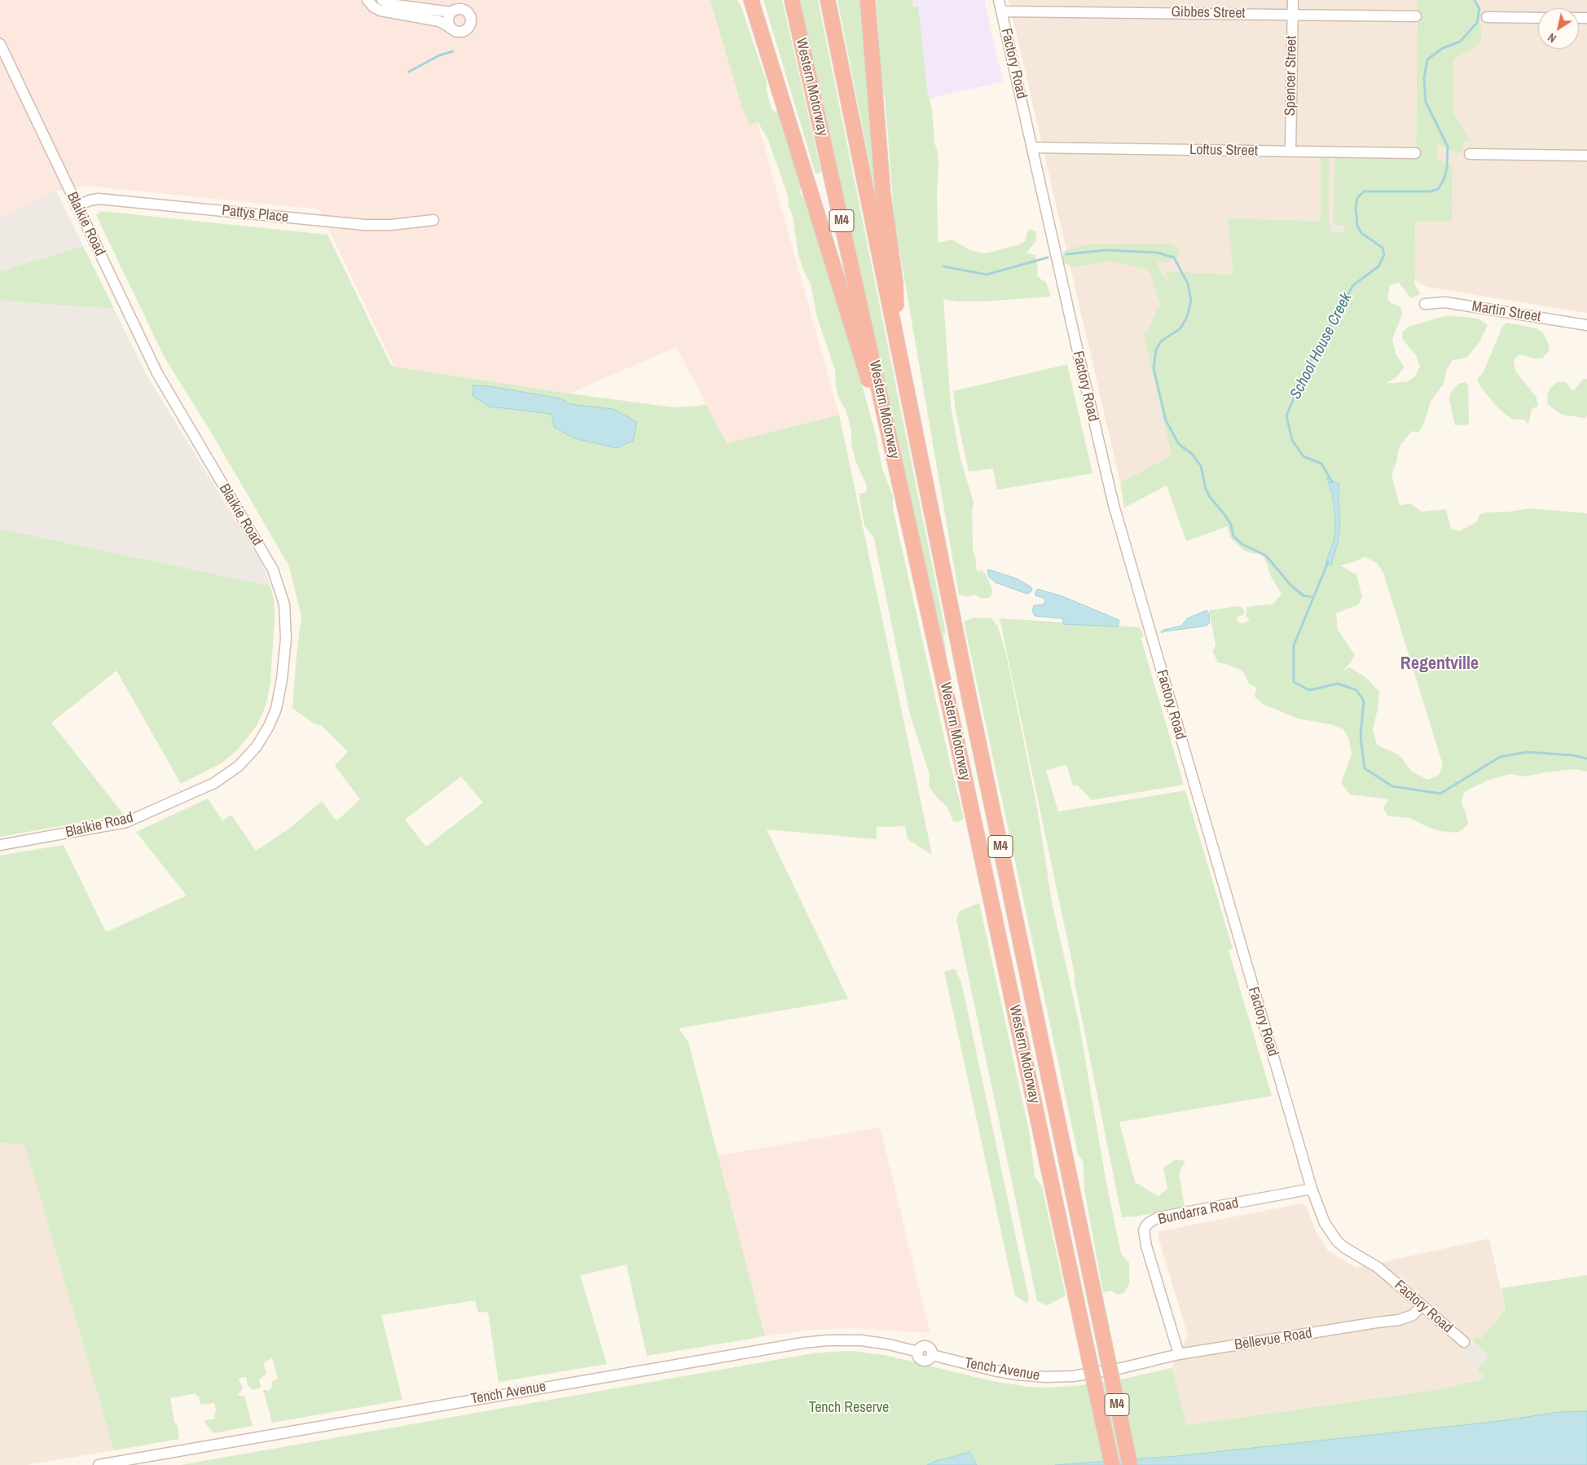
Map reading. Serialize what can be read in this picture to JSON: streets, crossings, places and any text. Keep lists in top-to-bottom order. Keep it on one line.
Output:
{"streets":{"highway":["Western Motorway","M4"],"street":["Gibbes Street","Factory Road","Spencer Street","Loftus Street","Pattys Place","Blaikie Road","Martin Street","Bundarra Road","Bellevue Road","Tench Avenue"]},"crossings":[["Gibbes Street","Factory Road"],["Gibbes Street","Spencer Street"],["Factory Road","Loftus Street"],["Factory Road","Bundarra Road"],["Factory Road","Bellevue Road"],["Spencer Street","Loftus Street"],["Western Motorway","M4"],["Pattys Place","Blaikie Road"],["Bundarra Road","Bellevue Road"],["Bellevue Road","Tench Avenue"]],"districts":["Regentville"],"water":["School House Creek"],"parks":["Tench Reserve"],"north":"bottom left"}
